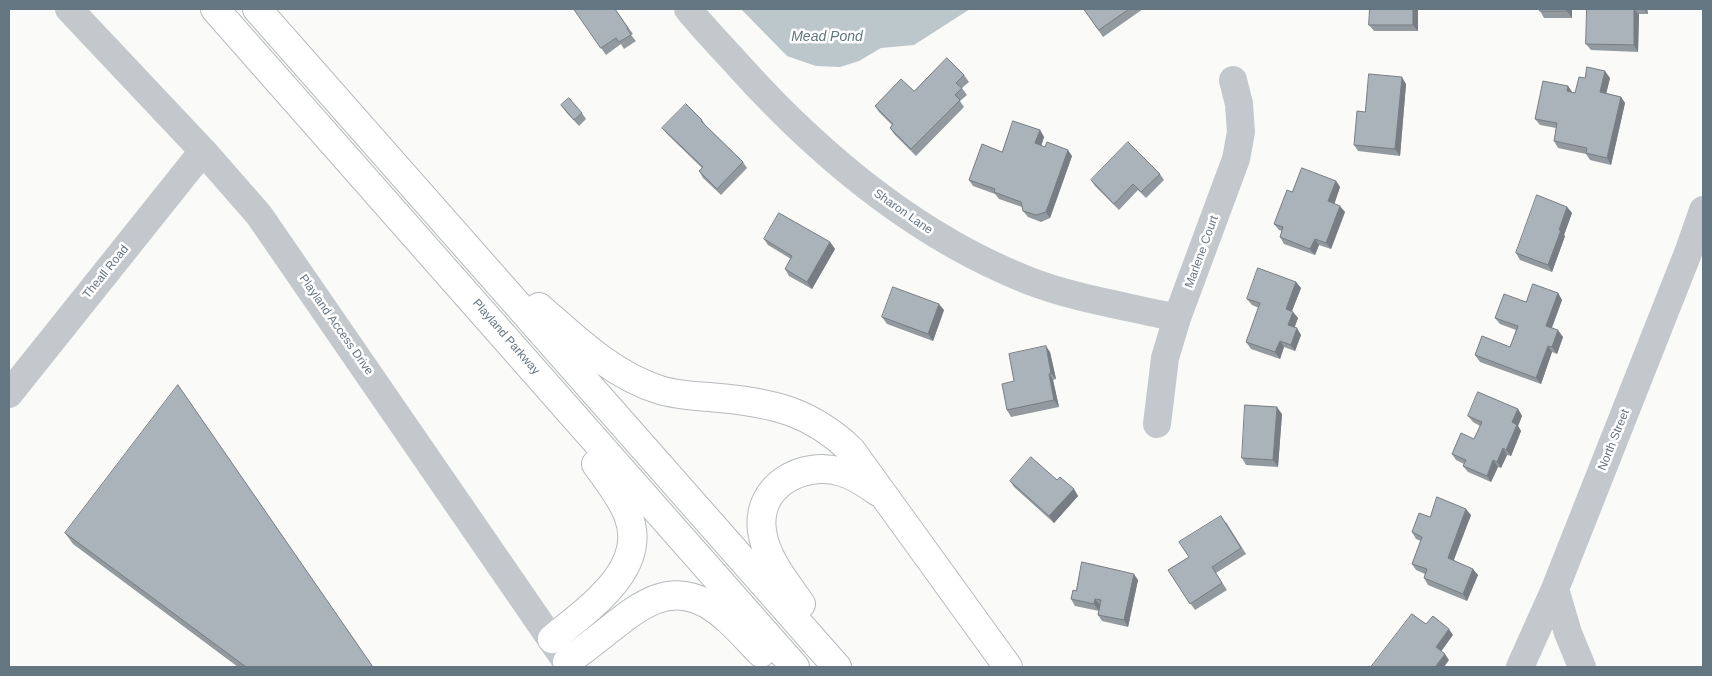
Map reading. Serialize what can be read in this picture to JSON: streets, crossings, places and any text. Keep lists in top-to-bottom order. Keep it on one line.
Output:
{"streets":{"main road":["Playland Parkway"],"street":["Sharon Lane","Marlene Court","Theall Road","Playland Access Drive","North Street"]},"crossings":[["Sharon Lane","Marlene Court"],["Theall Road","Playland Access Drive"]],"water":["Mead Pond"]}
